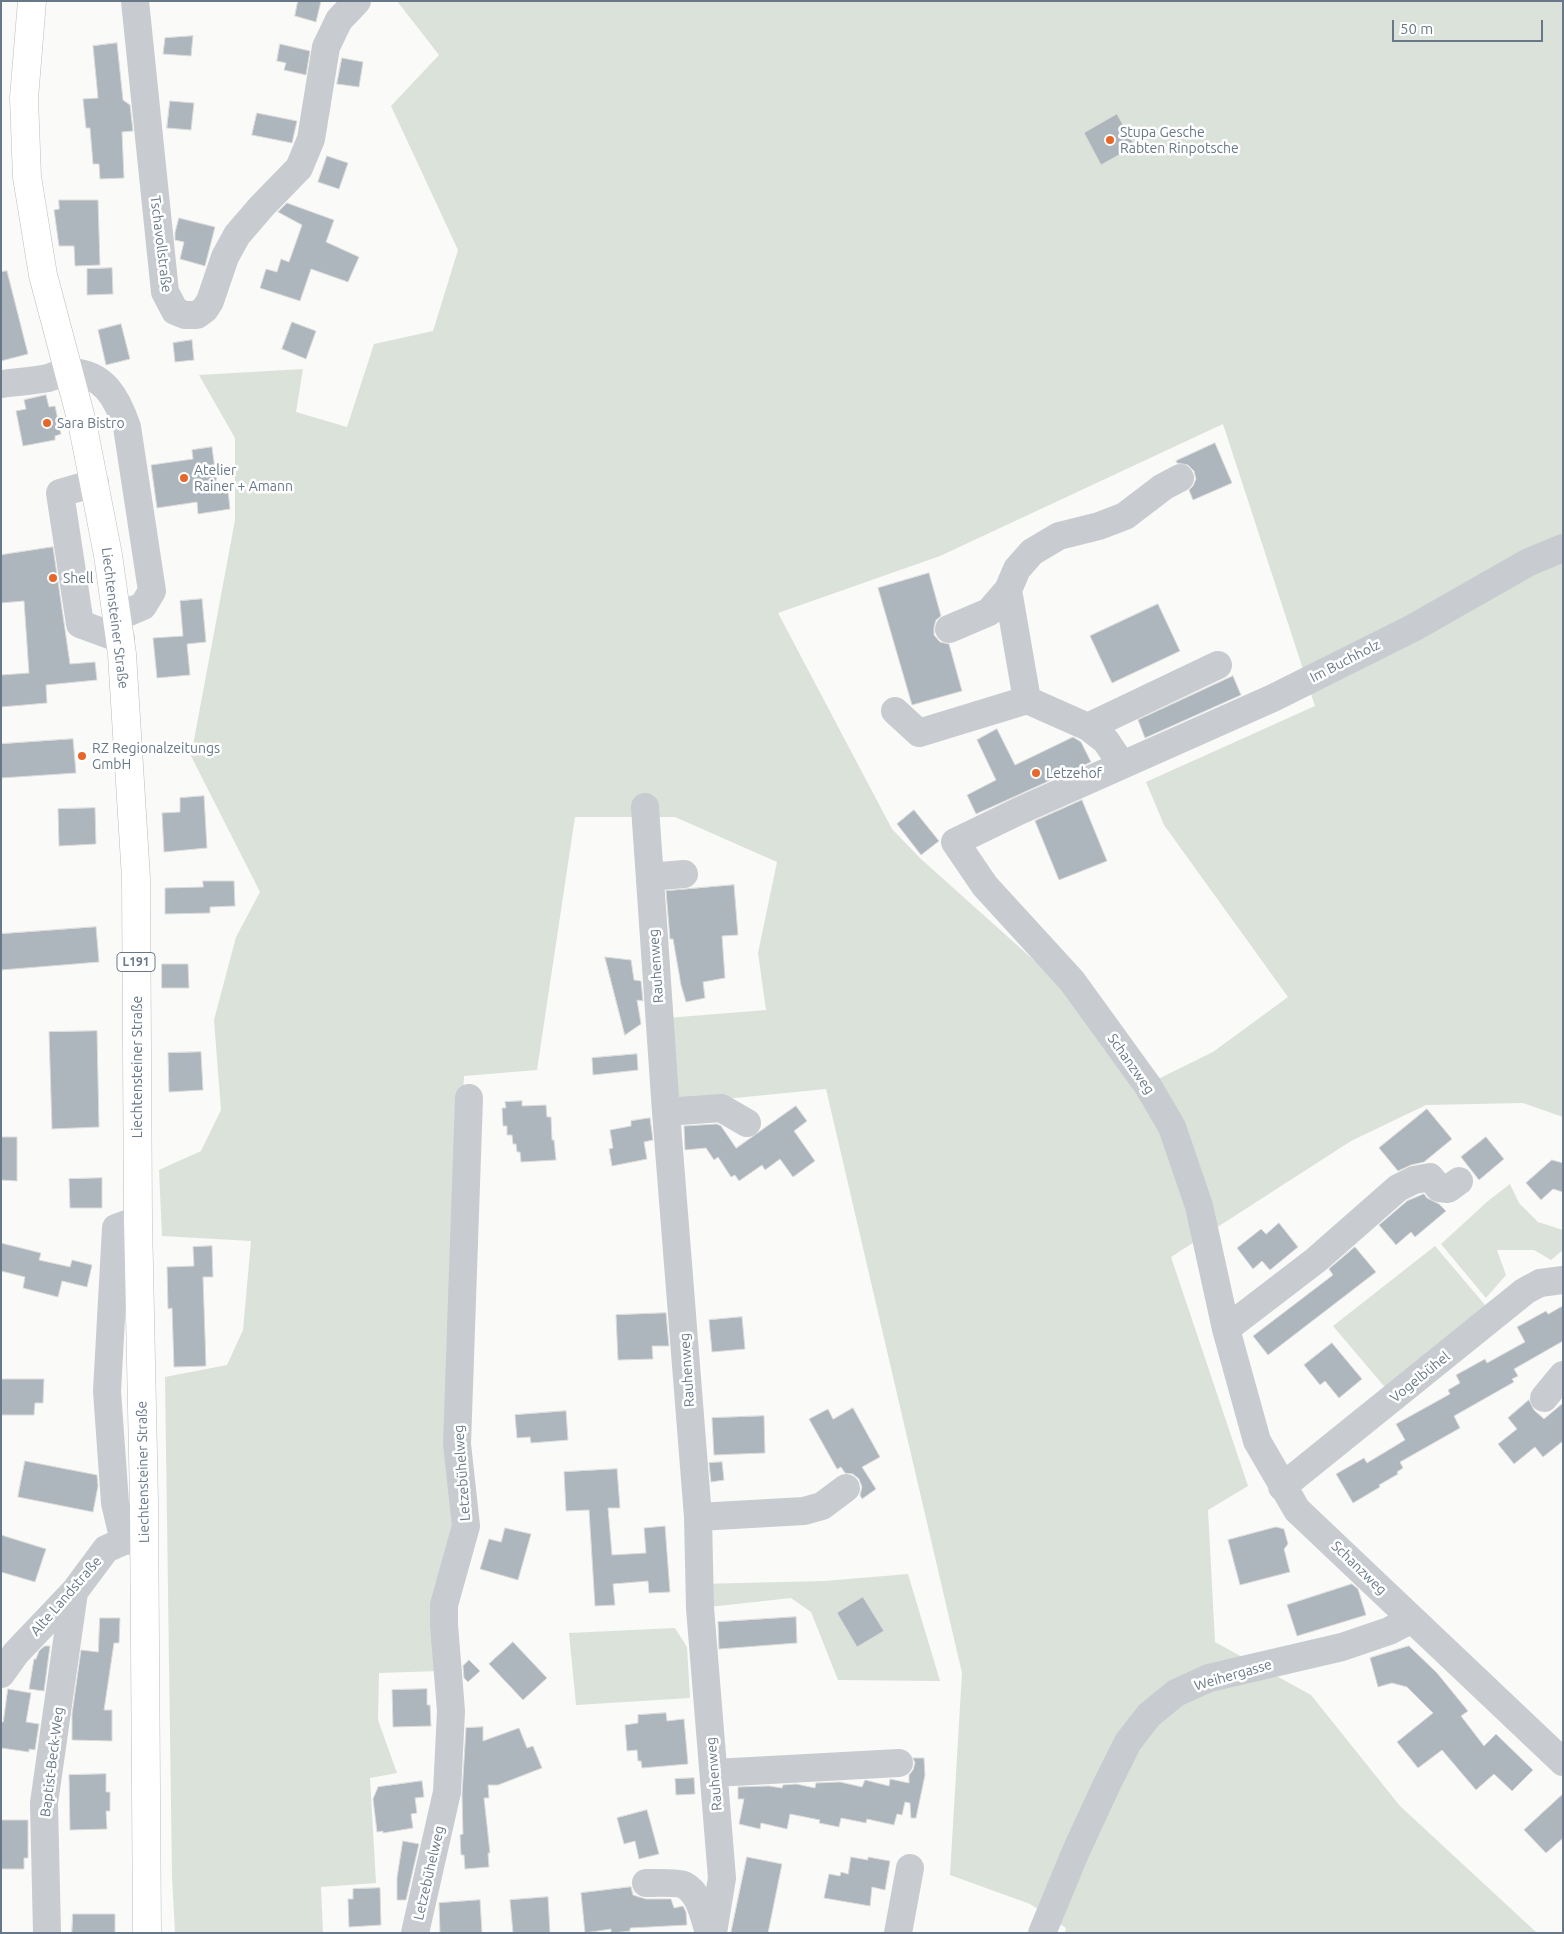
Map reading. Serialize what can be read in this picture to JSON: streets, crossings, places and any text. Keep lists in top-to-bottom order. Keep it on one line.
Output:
{"streets":{"main road":["Liechtensteiner Straße","L191"],"street":["Tschavollstraße","Im Buchholz","Rauhenweg","Schanzweg","Vogelbühel","Letzebühelweg","Alte Landstraße","Weihergasse","Baptist-Beck-Weg"]},"crossings":[["Liechtensteiner Straße","Alte Landstraße"],["Im Buchholz","Schanzweg"],["Schanzweg","Vogelbühel"],["Schanzweg","Weihergasse"],["Alte Landstraße","Baptist-Beck-Weg"]],"places":["Stupa Gesche Rabten Rinpotsche","Sara Bistro","Atelier Rainer + Amann","Shell","RZ Regionalzeitungs GmbH","Letzehof"],"scale_bar":"50 m"}
